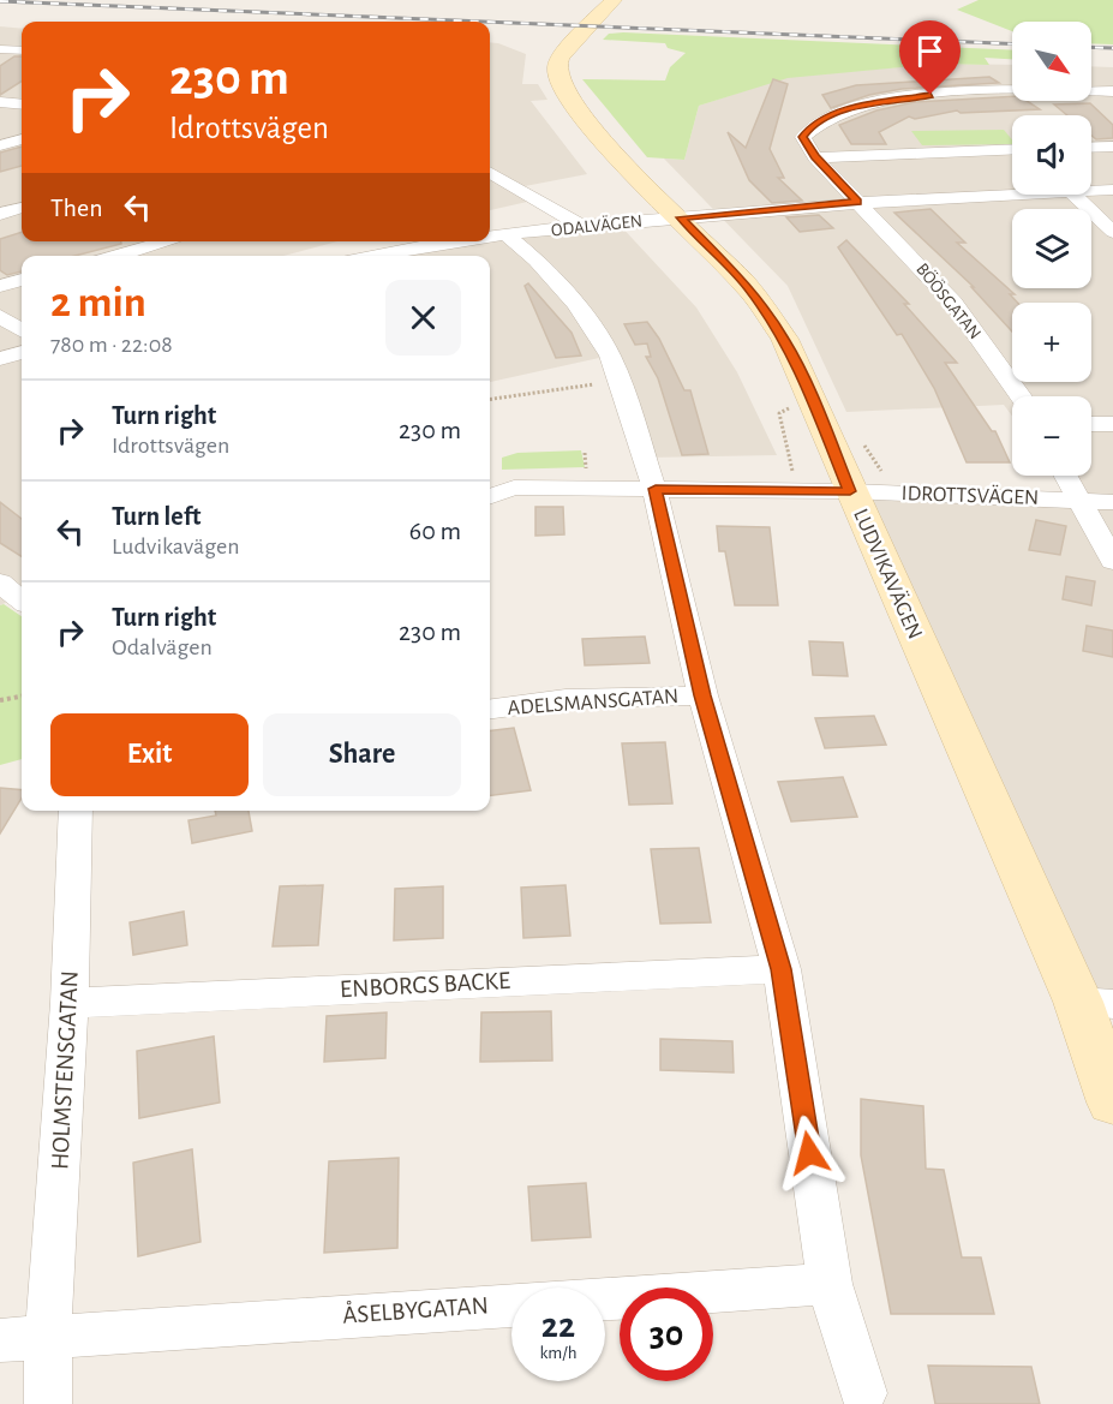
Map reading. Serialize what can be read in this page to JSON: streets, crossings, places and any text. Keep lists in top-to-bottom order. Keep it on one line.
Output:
{"streets":{"street":["ODALVÄGEN","BÖÖSGATAN","IDROTTSVÄGEN","LUDVIKAVÄGEN","ADELSMANSGATAN","ENBORGS BACKE","HOLMSTENSGATAN","ÅSELBYGATAN"]},"crossings":[["ODALVÄGEN","BÖÖSGATAN"],["ODALVÄGEN","LUDVIKAVÄGEN"],["IDROTTSVÄGEN","LUDVIKAVÄGEN"],["ENBORGS BACKE","HOLMSTENSGATAN"],["HOLMSTENSGATAN","ÅSELBYGATAN"]],"north":"bottom right","page":{"map_buttons":["+","−"],"turn":["230 m","Idrottsvägen"],"then":"Then","heading":["2 min","780 m · 22:08"],"list":[{"name":"Turn right","note":"Idrottsvägen","value":"230 m"},{"name":"Turn left","note":"Ludvikavägen","value":"60 m"},{"name":"Turn right","note":"Odalvägen","value":"230 m"}],"buttons":["Exit","Share"],"speed":"22 km/h","limit":"30"}}
